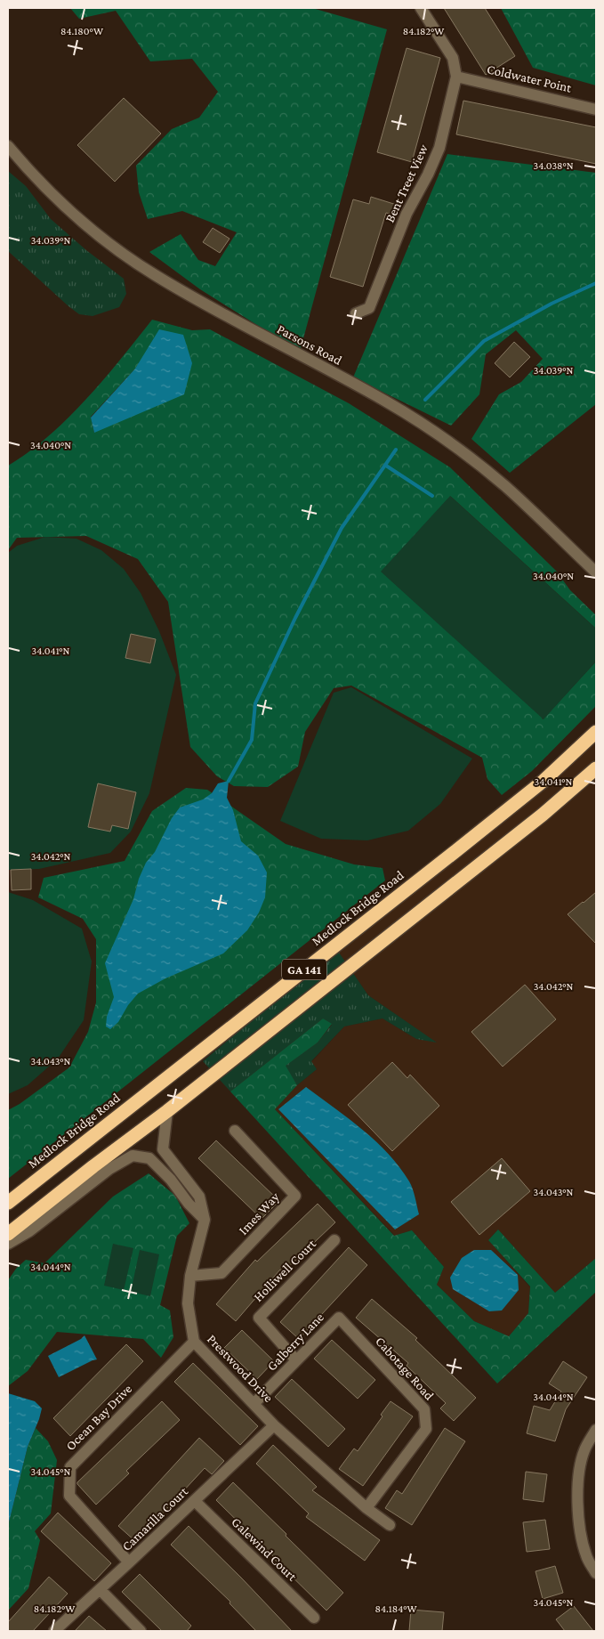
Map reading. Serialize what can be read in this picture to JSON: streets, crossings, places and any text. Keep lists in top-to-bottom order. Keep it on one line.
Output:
{"streets":{"highway":["Medlock Bridge Road","GA 141"],"street":["Coldwater Point","Bent Treet View","Parsons Road","Imes Way","Holliwell Court","Galberry Lane","Prestwood Drive","Cabotage Road","Ocean Bay Drive","Camarilla Court","Galewind Court"]},"crossings":[["Coldwater Point","Bent Treet View"],["GA 141","Prestwood Drive"],["Imes Way","Prestwood Drive"],["Holliwell Court","Galberry Lane"],["Galberry Lane","Prestwood Drive"],["Galberry Lane","Cabotage Road"],["Prestwood Drive","Cabotage Road"],["Prestwood Drive","Ocean Bay Drive"],["Prestwood Drive","Camarilla Court"],["Ocean Bay Drive","Camarilla Court"],["Camarilla Court","Galewind Court"]],"coordinates":["84.180°W","84.182°W","34.038°N","34.039°N","34.040°N","34.041°N","34.042°N","34.043°N","34.044°N","34.045°N","84.184°W"]}
